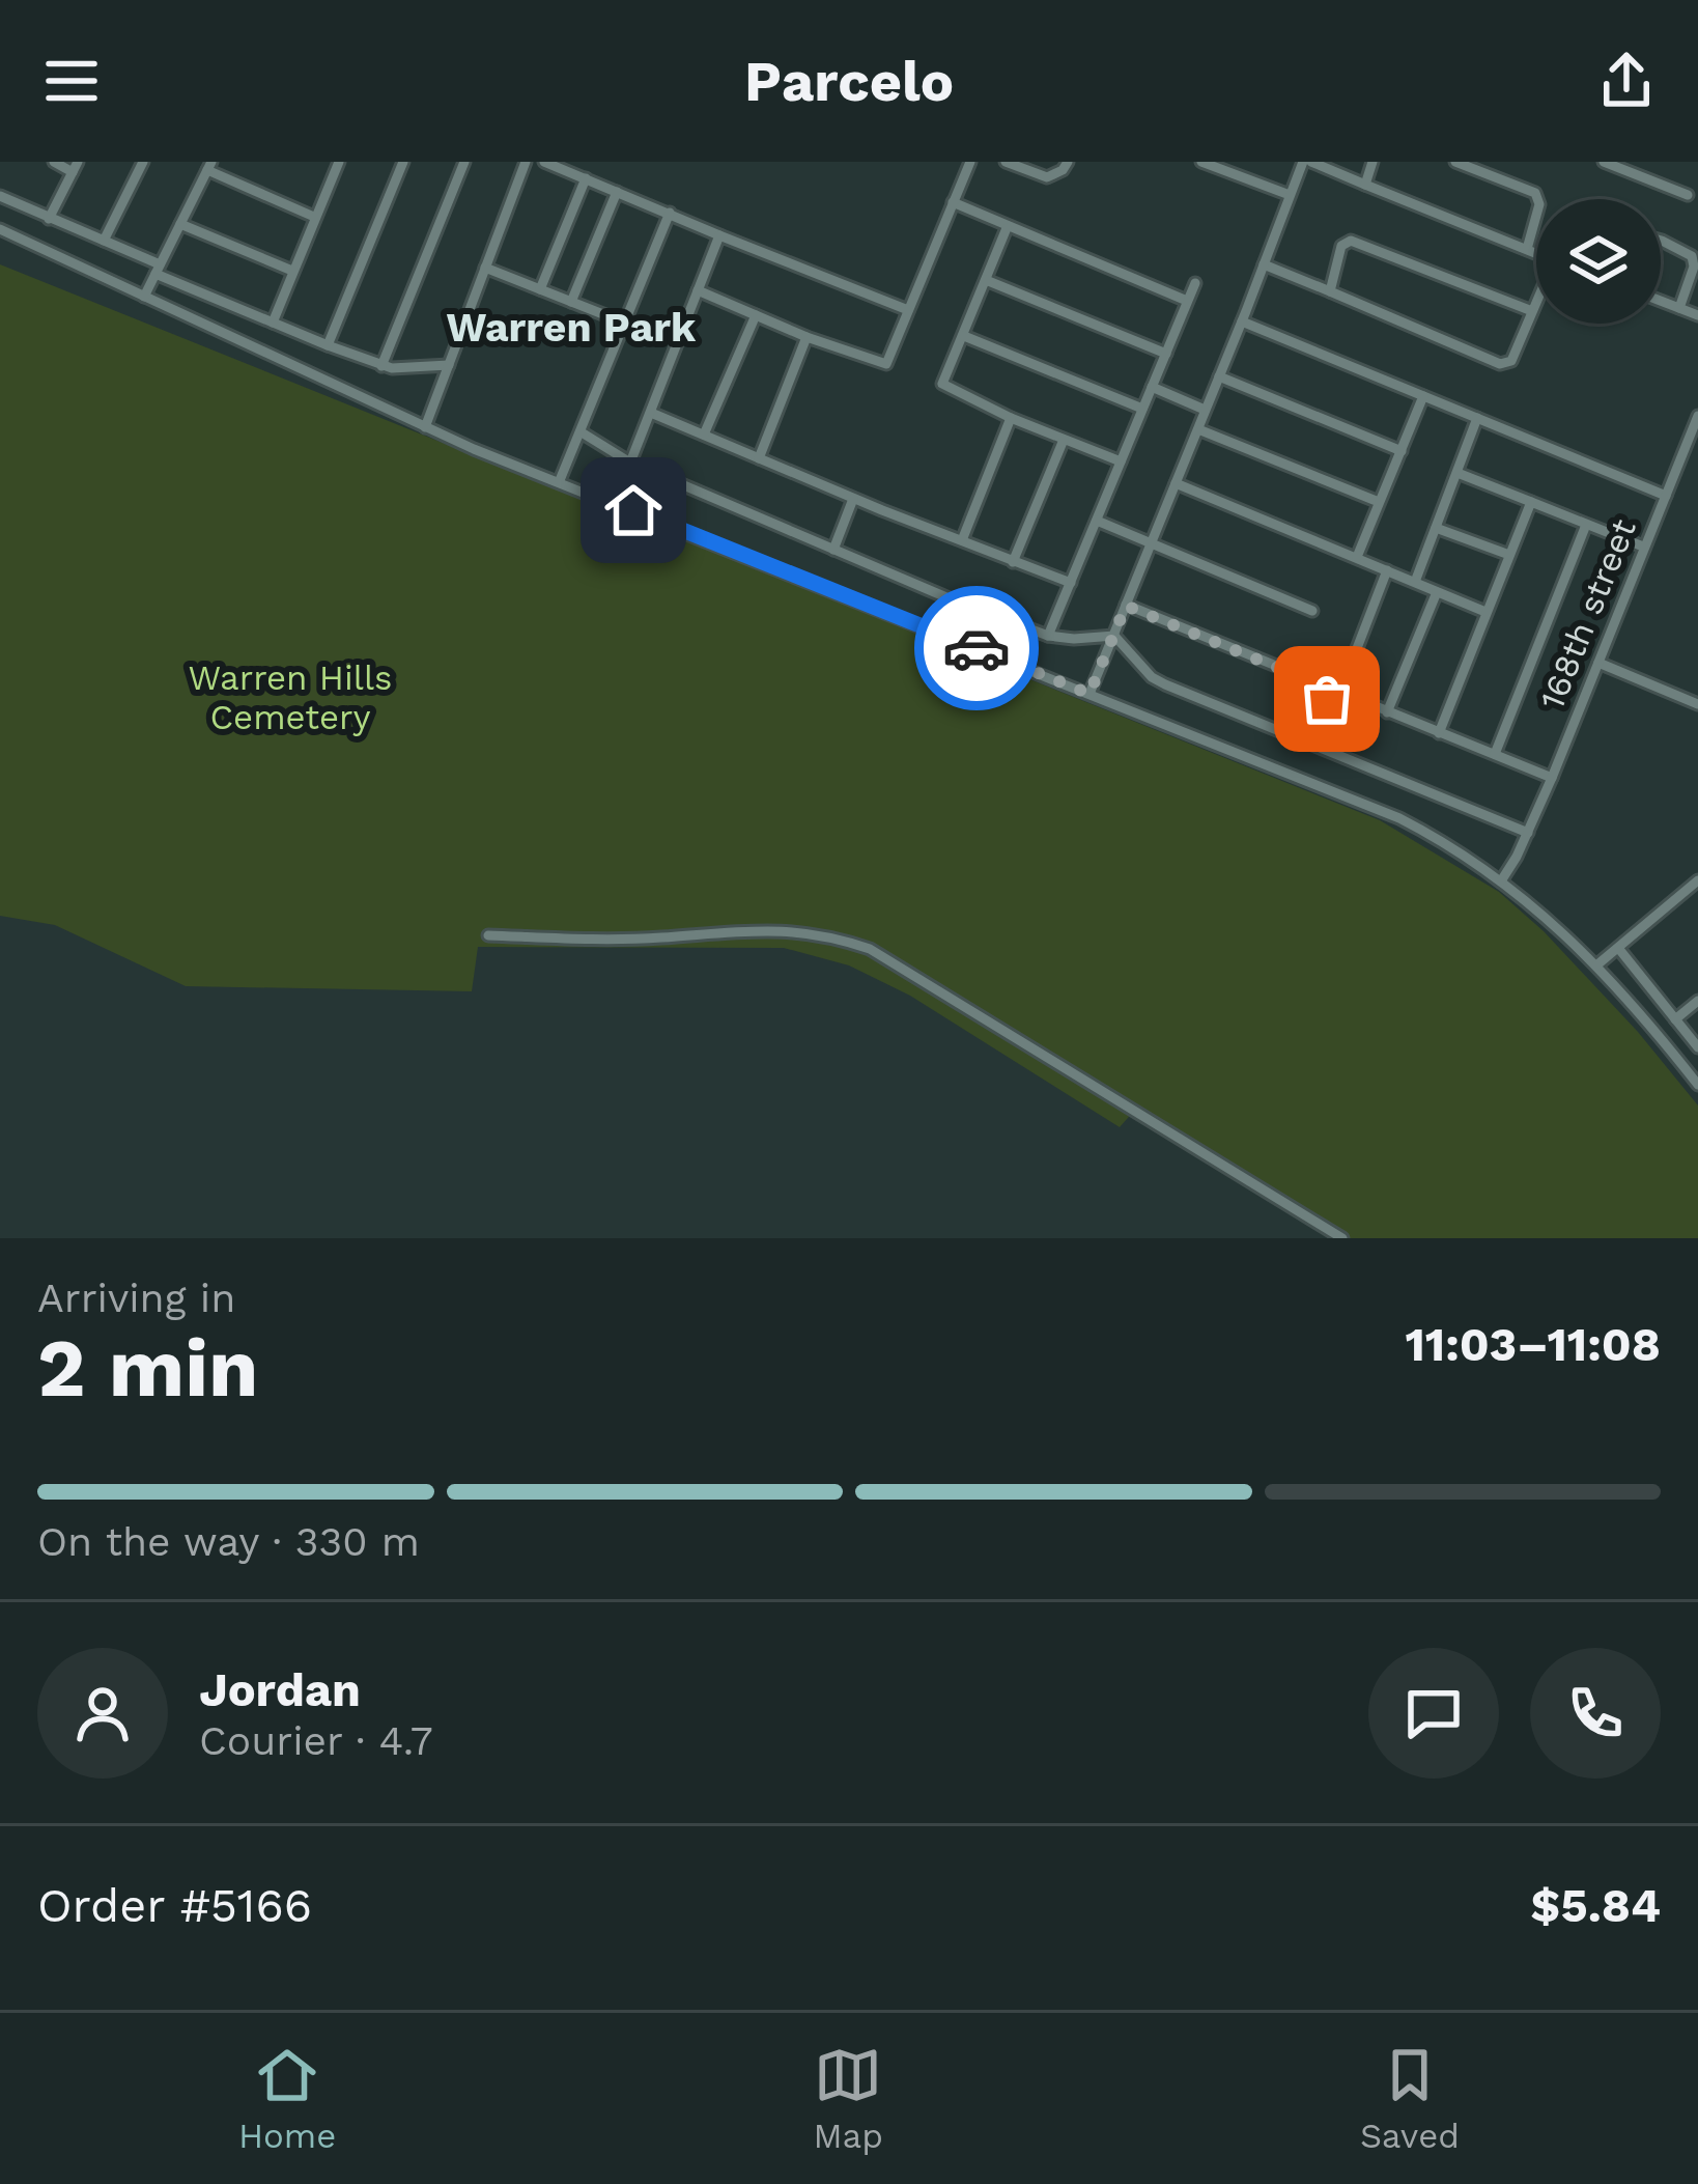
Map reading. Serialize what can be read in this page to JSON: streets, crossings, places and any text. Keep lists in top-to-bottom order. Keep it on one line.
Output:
{"streets":{"street":["168th street"]},"districts":["Warren Park"],"parks":["Warren Hills Cemetery"],"page":{"header":"Parcelo","heading":["2 min","Arriving in","11:03–11:08"],"panel":["Jordan","Courier · 4.7","Order #5166","$5.84"],"bar":"On the way · 330 m","tabs":["Home","Map","Saved"]}}
